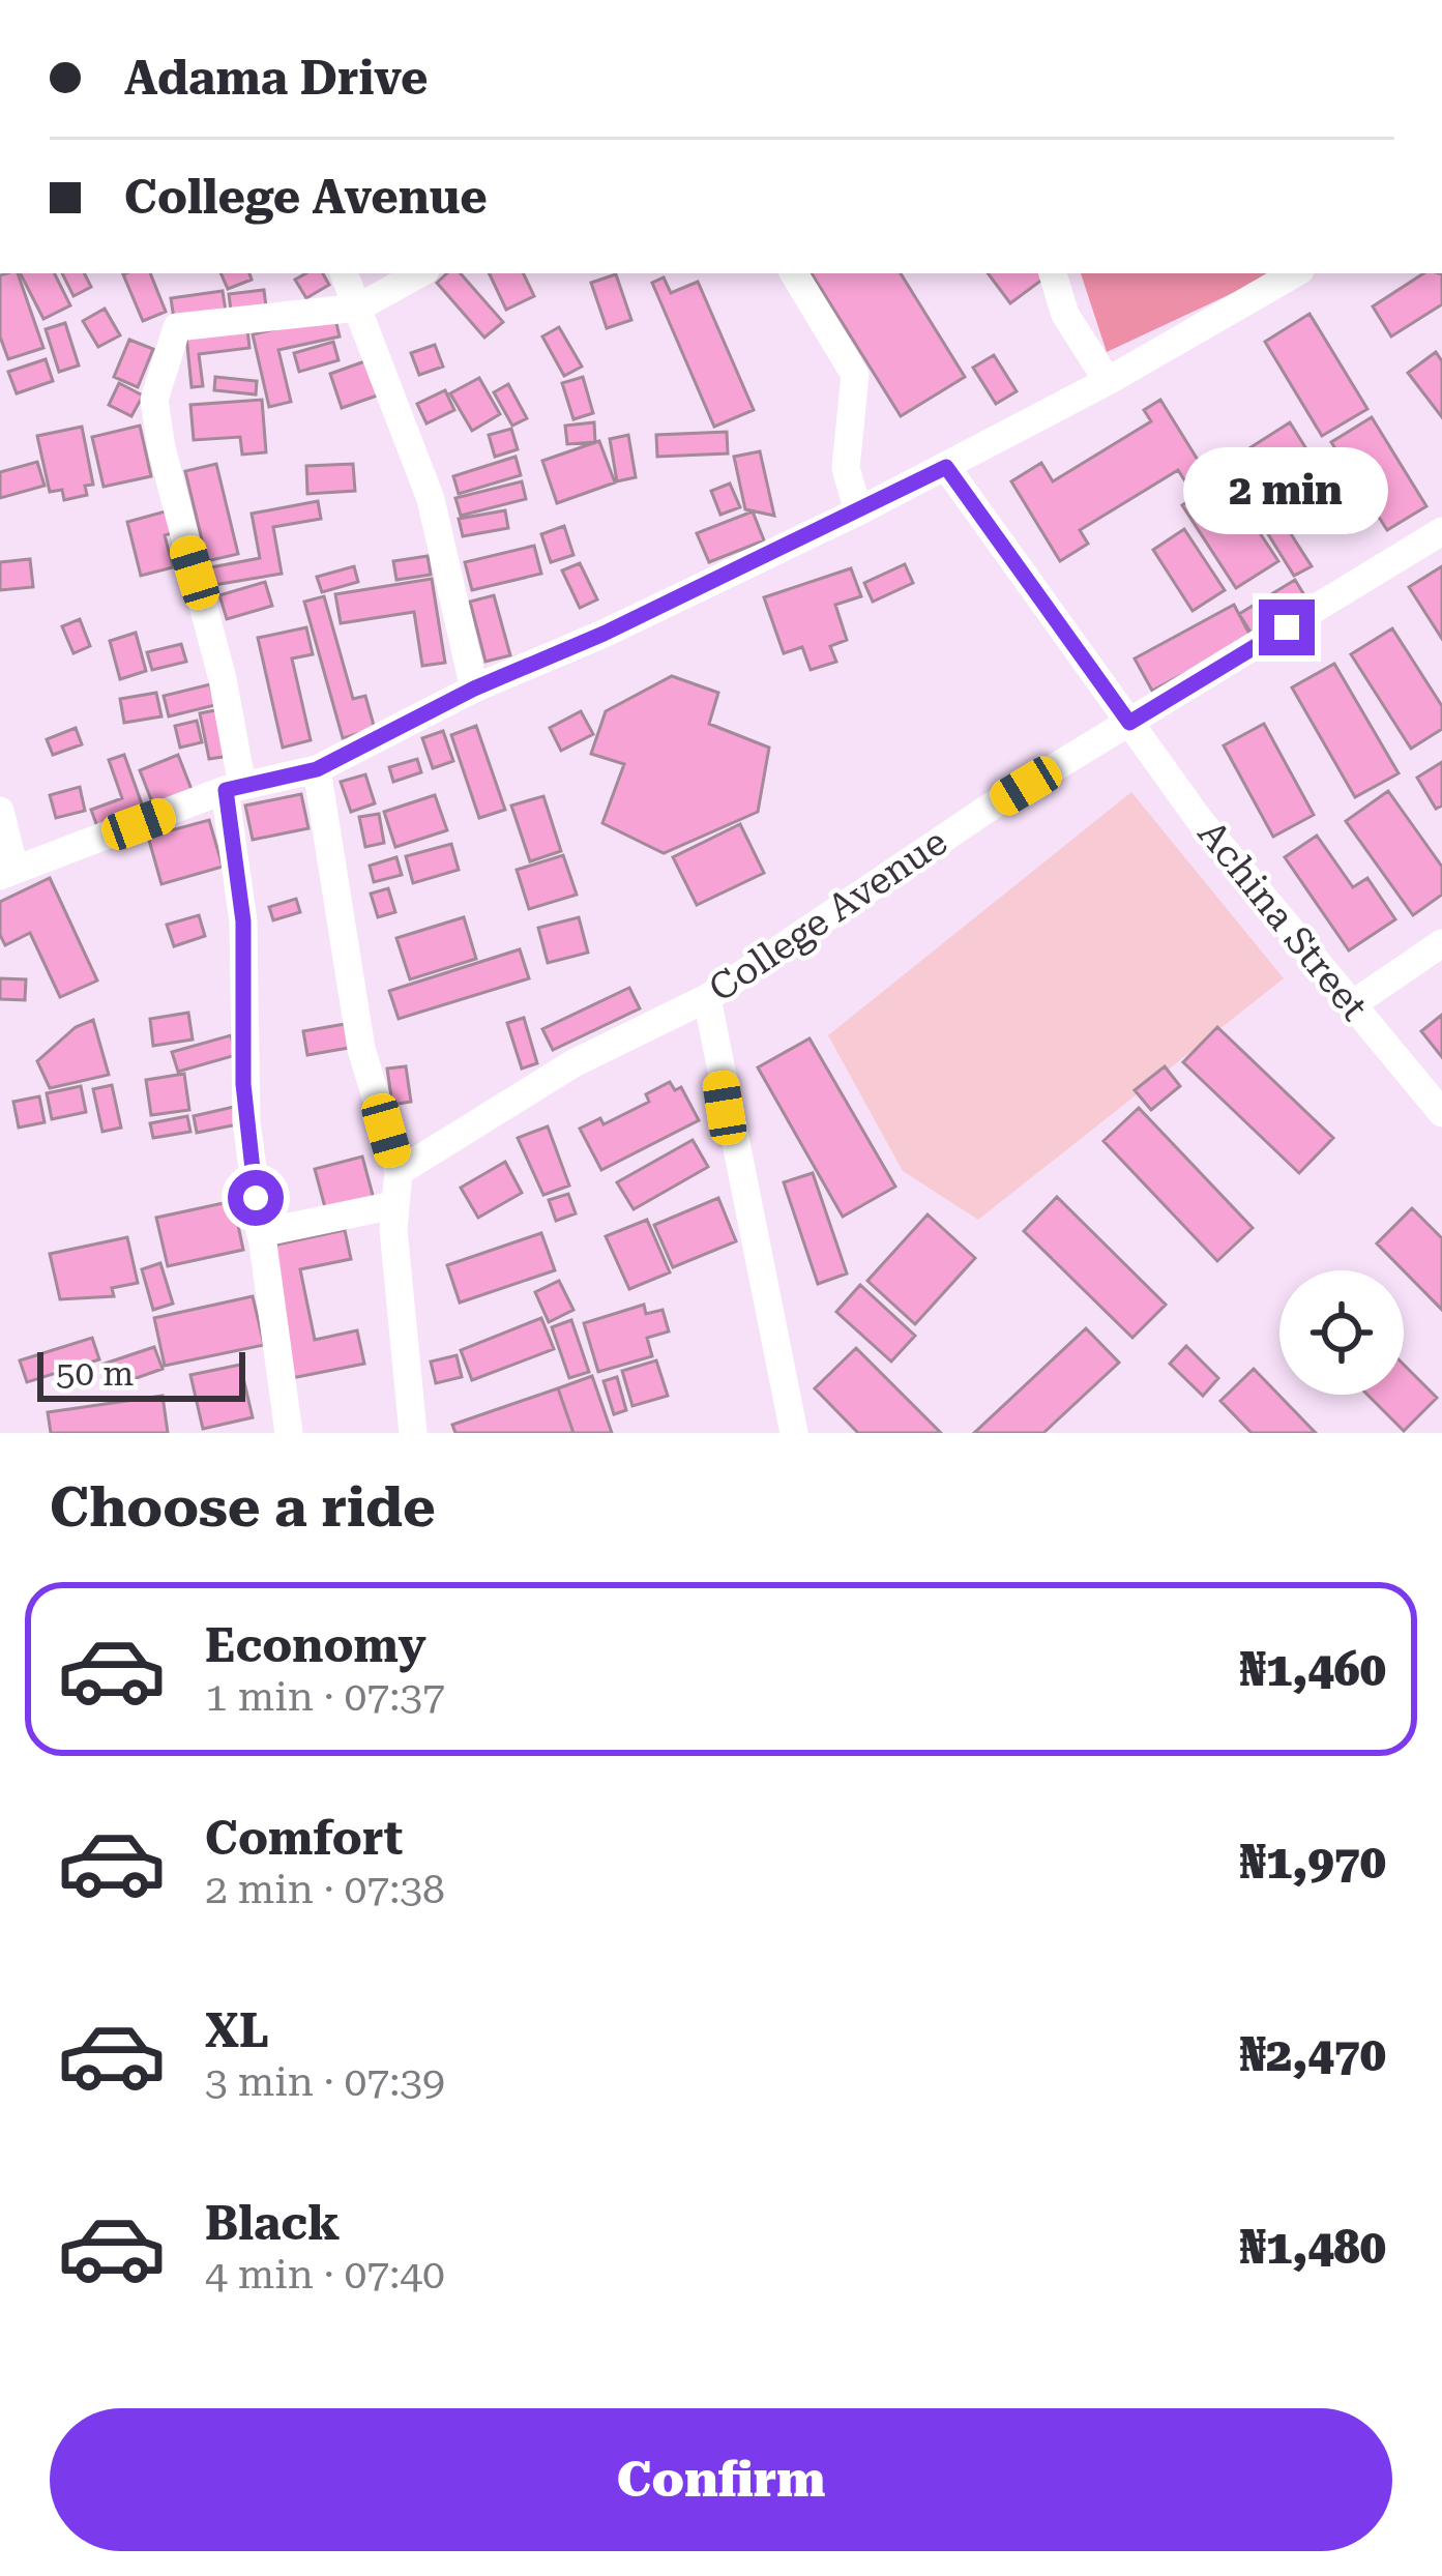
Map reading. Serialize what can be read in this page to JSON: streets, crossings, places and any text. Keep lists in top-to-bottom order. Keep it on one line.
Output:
{"streets":{"street":["College Avenue","Achina Street"]},"crossings":[["College Avenue","Achina Street"]],"scale_bar":"50 m","page":{"banner":["Adama Drive","College Avenue"],"bubble":"2 min","scale":"50 m","heading":"Choose a ride","list":[{"name":"Economy","note":"1 min · 07:37","value":"₦1,460"},{"name":"Comfort","note":"2 min · 07:38","value":"₦1,970"},{"name":"XL","note":"3 min · 07:39","value":"₦2,470"},{"name":"Black","note":"4 min · 07:40","value":"₦1,480"}],"buttons":"Confirm"}}
